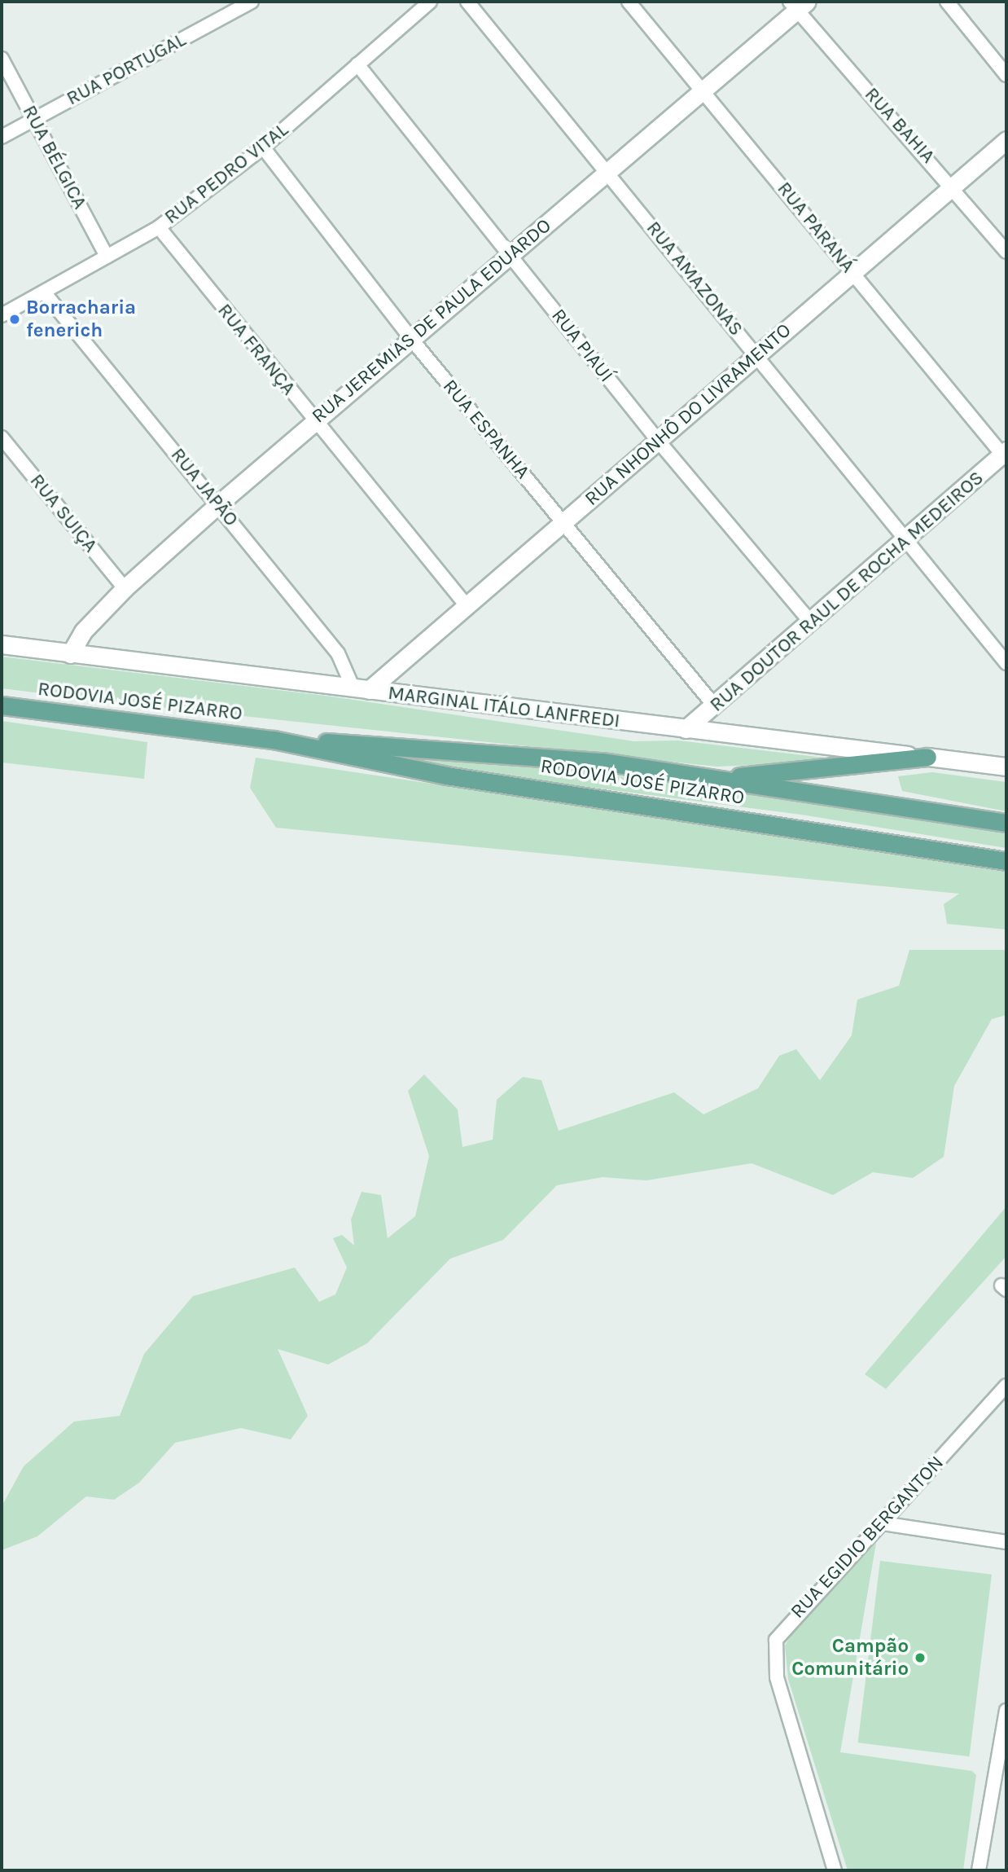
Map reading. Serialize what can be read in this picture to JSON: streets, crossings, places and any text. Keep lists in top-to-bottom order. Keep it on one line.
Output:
{"streets":{"main road":["RODOVIA JOSÉ PIZARRO"],"street":["RUA PORTUGAL","RUA BAHIA","RUA BÉLGICA","RUA PEDRO VITAL","RUA PARANÁ","RUA AMAZONAS","RUA JEREMIAS DE PAULA EDUARDO","RUA PIAUÍ","RUA FRANÇA","RUA NHONHÔ DO LIVRAMENTO","RUA ESPANHA","RUA JAPÃO","RUA SUIÇA","RUA DOUTOR RAUL DE ROCHA MEDEIROS","MARGINAL ITÁLO LANFREDI","RUA EGIDIO BERGANTON"]},"crossings":[["RUA PORTUGAL","RUA BÉLGICA"],["RUA BAHIA","RUA JEREMIAS DE PAULA EDUARDO"],["RUA BAHIA","RUA NHONHÔ DO LIVRAMENTO"],["RUA BÉLGICA","RUA PEDRO VITAL"],["RUA PEDRO VITAL","RUA PIAUÍ"],["RUA PEDRO VITAL","RUA FRANÇA"],["RUA PEDRO VITAL","RUA ESPANHA"],["RUA PEDRO VITAL","RUA JAPÃO"],["RUA PARANÁ","RUA JEREMIAS DE PAULA EDUARDO"],["RUA PARANÁ","RUA NHONHÔ DO LIVRAMENTO"],["RUA PARANÁ","RUA DOUTOR RAUL DE ROCHA MEDEIROS"],["RUA AMAZONAS","RUA JEREMIAS DE PAULA EDUARDO"],["RUA AMAZONAS","RUA NHONHÔ DO LIVRAMENTO"],["RUA AMAZONAS","RUA DOUTOR RAUL DE ROCHA MEDEIROS"],["RUA JEREMIAS DE PAULA EDUARDO","RUA PIAUÍ"],["RUA JEREMIAS DE PAULA EDUARDO","RUA FRANÇA"],["RUA JEREMIAS DE PAULA EDUARDO","RUA ESPANHA"],["RUA JEREMIAS DE PAULA EDUARDO","RUA JAPÃO"],["RUA JEREMIAS DE PAULA EDUARDO","RUA SUIÇA"],["RUA JEREMIAS DE PAULA EDUARDO","MARGINAL ITÁLO LANFREDI"],["RUA PIAUÍ","RUA NHONHÔ DO LIVRAMENTO"],["RUA PIAUÍ","RUA DOUTOR RAUL DE ROCHA MEDEIROS"],["RUA FRANÇA","RUA NHONHÔ DO LIVRAMENTO"],["RUA NHONHÔ DO LIVRAMENTO","RUA ESPANHA"],["RUA NHONHÔ DO LIVRAMENTO","RUA JAPÃO"],["RUA NHONHÔ DO LIVRAMENTO","MARGINAL ITÁLO LANFREDI"],["RUA ESPANHA","RUA DOUTOR RAUL DE ROCHA MEDEIROS"],["RUA JAPÃO","MARGINAL ITÁLO LANFREDI"],["RUA DOUTOR RAUL DE ROCHA MEDEIROS","MARGINAL ITÁLO LANFREDI"]],"places":["Borracharia fenerich","Campão Comunitário"]}
